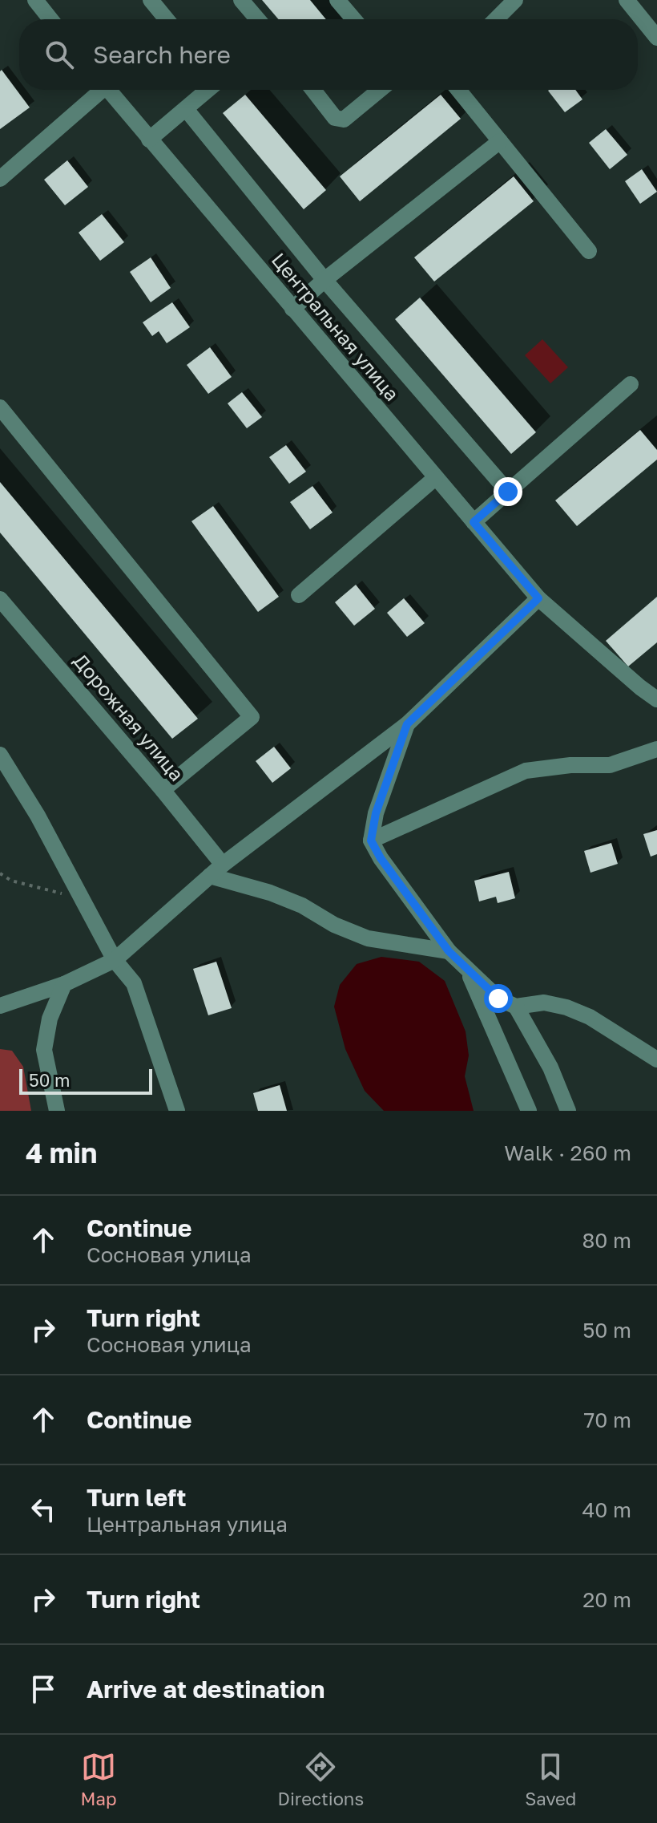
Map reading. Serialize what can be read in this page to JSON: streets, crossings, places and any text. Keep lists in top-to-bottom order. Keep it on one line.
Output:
{"streets":{"street":["Центральная улица","Дорожная улица"]},"scale_bar":"50 m","page":{"search":"Search here","scale":"50 m","heading":["4 min","Walk · 260 m"],"list":[["Continue","Сосновая улица","80 m"],["Turn right","Сосновая улица","50 m"],["Continue","70 m"],["Turn left","Центральная улица","40 m"],["Turn right","20 m"],"Arrive at destination"],"nav":["Map","Directions","Saved"]}}
